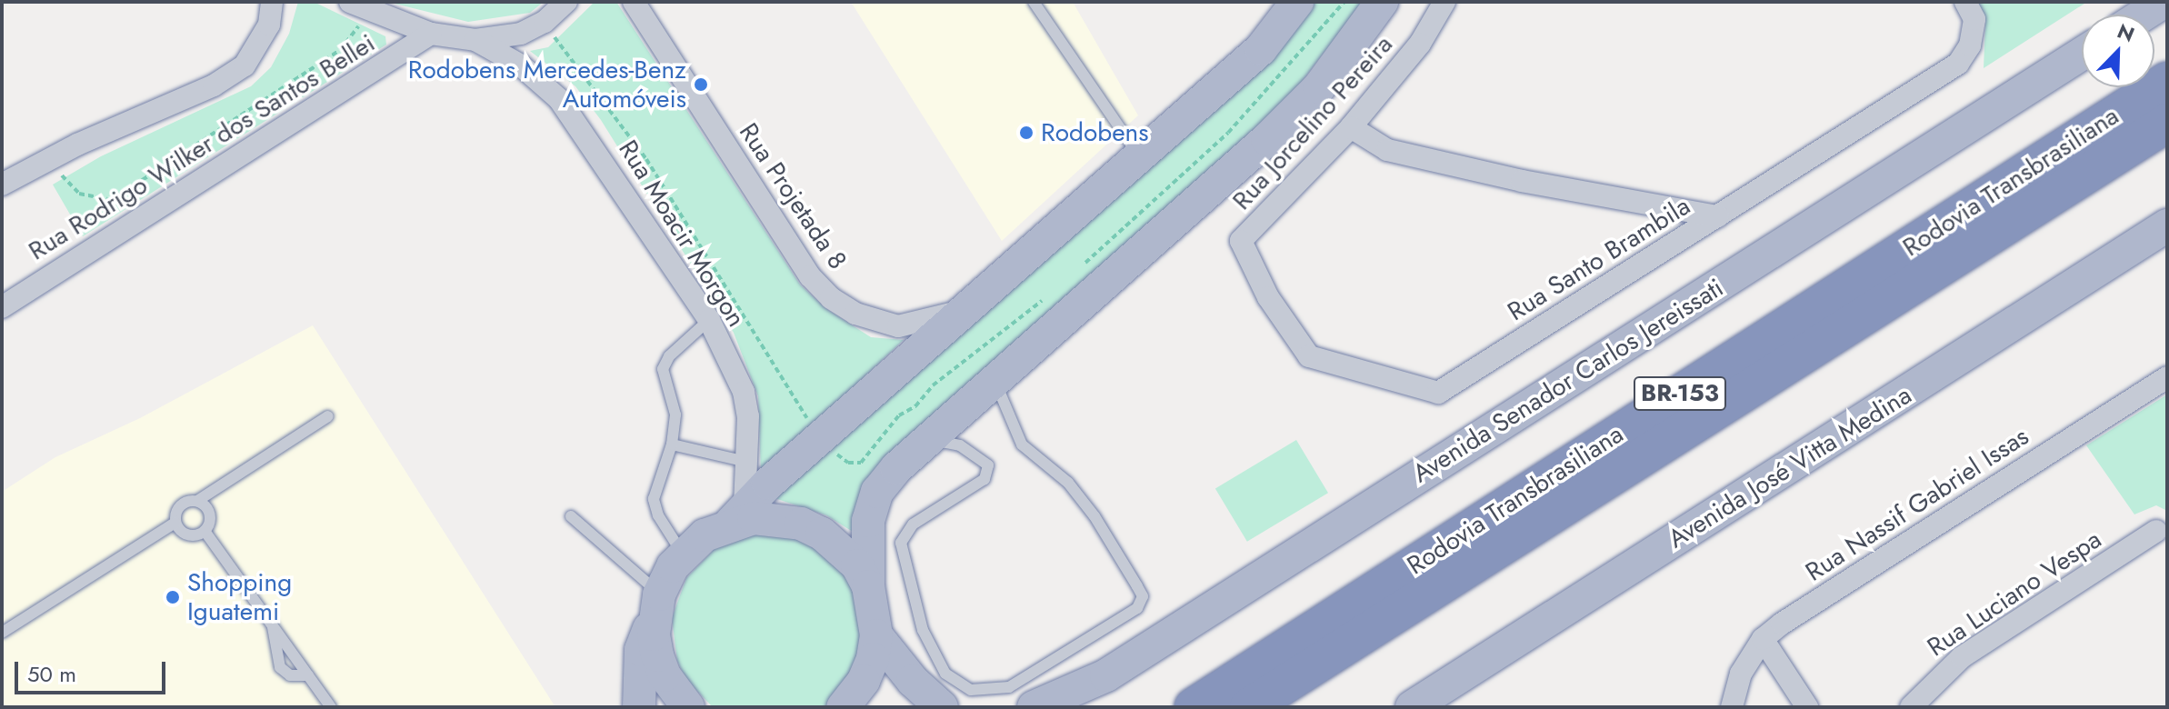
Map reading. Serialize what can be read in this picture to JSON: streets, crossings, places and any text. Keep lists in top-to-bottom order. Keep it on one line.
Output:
{"streets":{"highway":["Rodovia Transbrasiliana","BR-153"],"main road":["Avenida Senador Carlos Jereissati","Avenida José Vitta Medina"],"street":["Rua Jorcelino Pereira","Rua Rodrigo Wilker dos Santos Bellei","Rua Projetada 8","Rua Moacir Morgon","Rua Santo Brambila","Rua Nassif Gabriel Issas","Rua Luciano Vespa"]},"crossings":[["Rua Jorcelino Pereira","Rua Santo Brambila"]],"places":["Rodobens Mercedes-Benz Automóveis","Rodobens","Shopping Iguatemi"],"scale_bar":"50 m","north":"top right"}
